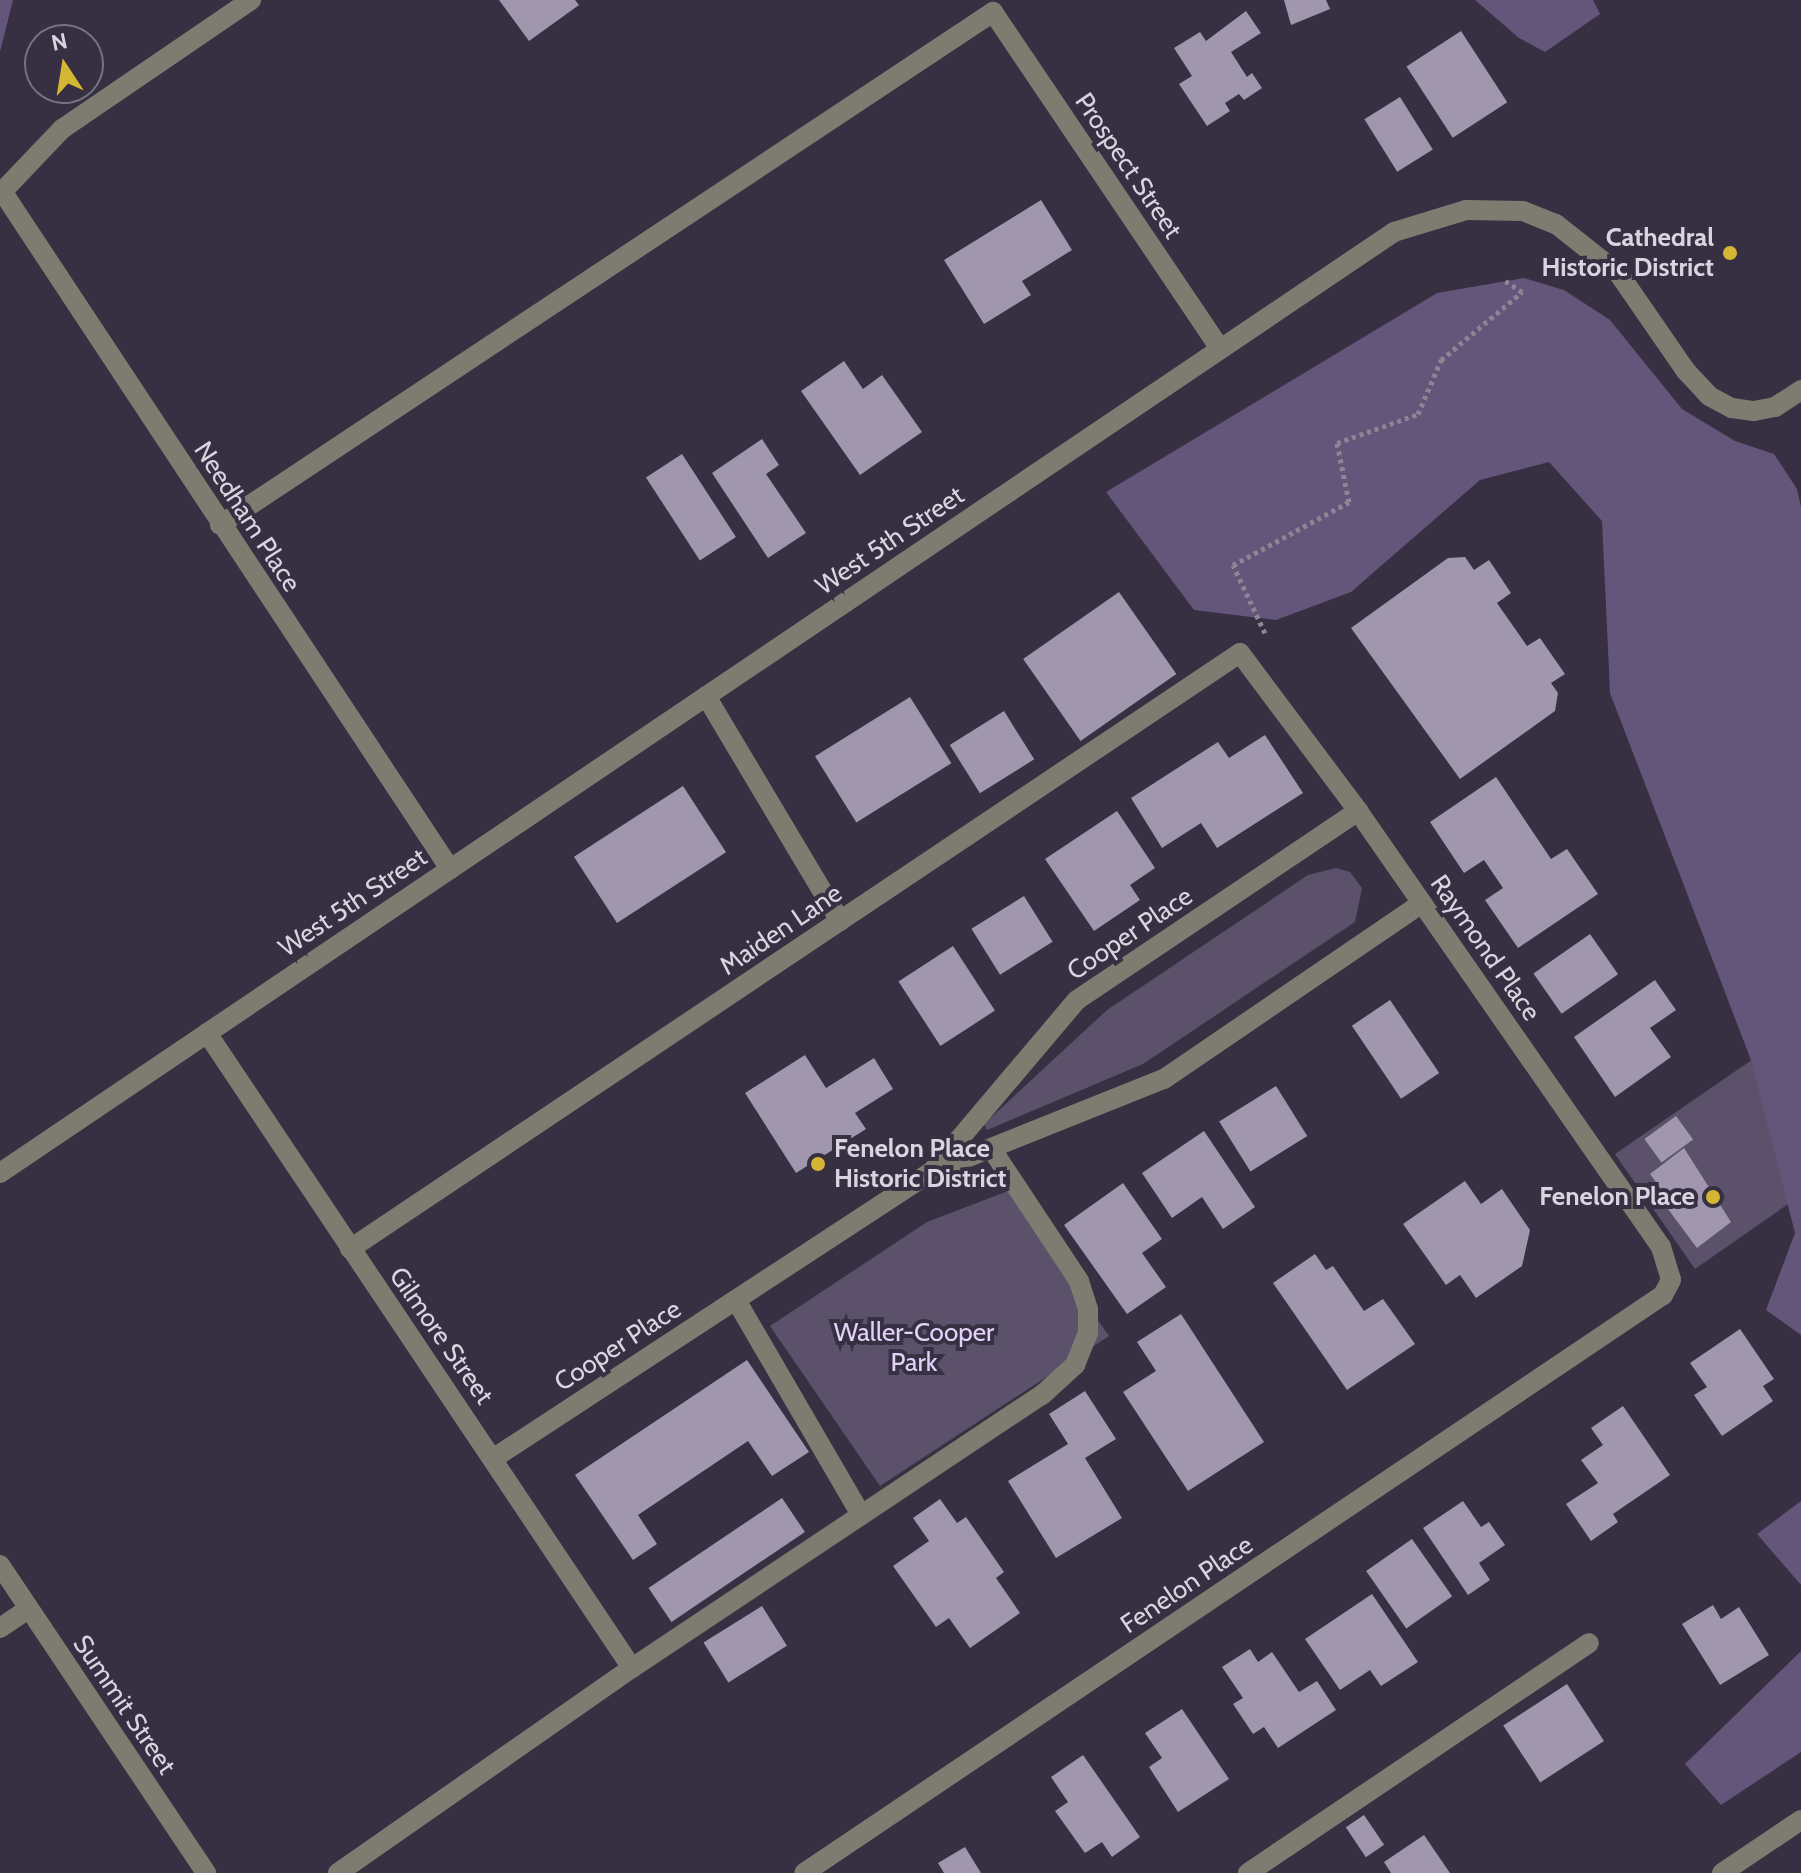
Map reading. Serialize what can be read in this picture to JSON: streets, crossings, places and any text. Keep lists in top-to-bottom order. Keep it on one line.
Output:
{"streets":{"street":["Prospect Street","Needham Place","West 5th Street","Maiden Lane","Cooper Place","Raymond Place","Gilmore Street","Fenelon Place","Summit Street"]},"crossings":[["Prospect Street","Needham Place"],["Prospect Street","West 5th Street"],["Needham Place","West 5th Street"],["West 5th Street","Gilmore Street"],["Maiden Lane","Raymond Place"],["Maiden Lane","Gilmore Street"],["Cooper Place","Raymond Place"],["Cooper Place","Gilmore Street"],["Raymond Place","Fenelon Place"]],"parks":["Waller-Cooper Park"],"places":["Cathedral Historic District","Fenelon Place Historic District","Fenelon Place"],"north":"top"}
